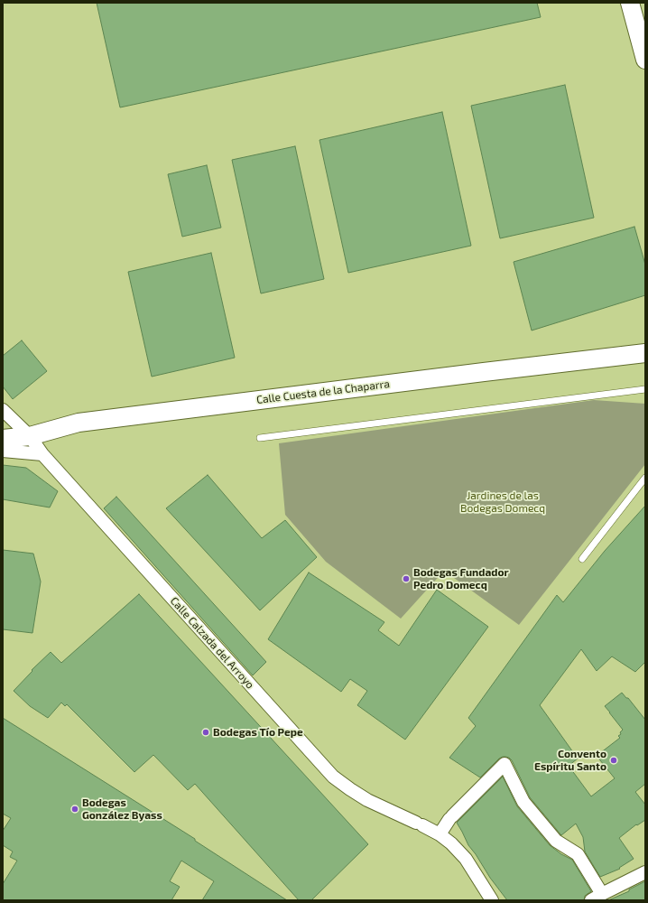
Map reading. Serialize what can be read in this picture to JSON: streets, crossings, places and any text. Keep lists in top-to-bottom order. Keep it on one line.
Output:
{"streets":{"main road":["Calle Cuesta de la Chaparra"],"street":["Calle Calzada del Arroyo"]},"crossings":[["Calle Cuesta de la Chaparra","Calle Calzada del Arroyo"]],"parks":["Jardines de las Bodegas Domecq"],"places":["Bodegas Fundador Pedro Domecq","Bodegas Tío Pepe","Convento Espíritu Santo","Bodegas González Byass"]}
